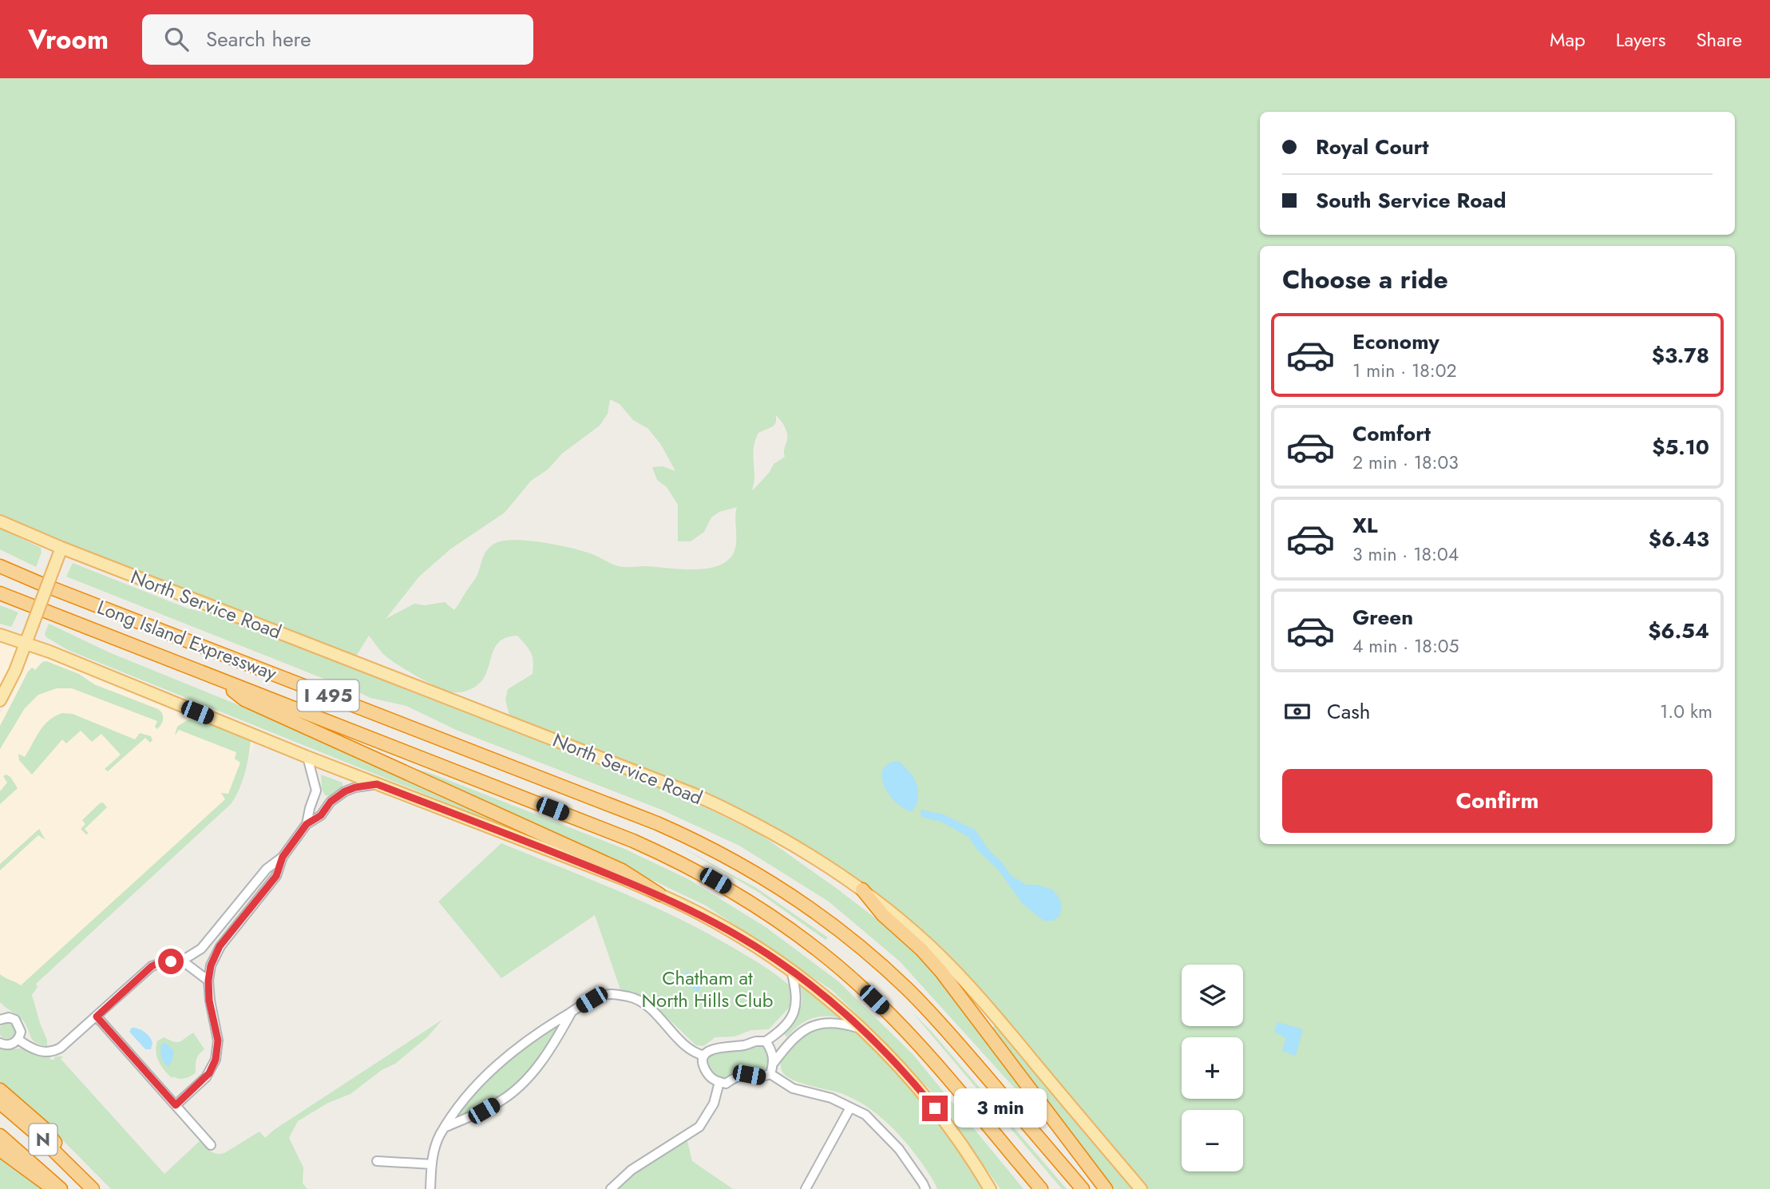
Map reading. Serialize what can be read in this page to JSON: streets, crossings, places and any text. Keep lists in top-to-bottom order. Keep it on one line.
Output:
{"streets":{"highway":["Long Island Expressway","I 495","N"],"main road":["North Service Road"]},"parks":["Chatham at North Hills Club"],"page":{"header":"Vroom","search":"Search here","nav":["Map","Layers","Share"],"banner":["Royal Court","South Service Road"],"heading":"Choose a ride","list":[{"name":"Economy","note":"1 min · 18:02","value":"$3.78"},{"name":"Comfort","note":"2 min · 18:03","value":"$5.10"},{"name":"XL","note":"3 min · 18:04","value":"$6.43"},{"name":"Green","note":"4 min · 18:05","value":"$6.54"}],"pay":["Cash","1.0 km"],"buttons":"Confirm","map_buttons":["+","−"],"bubble":"3 min"}}
